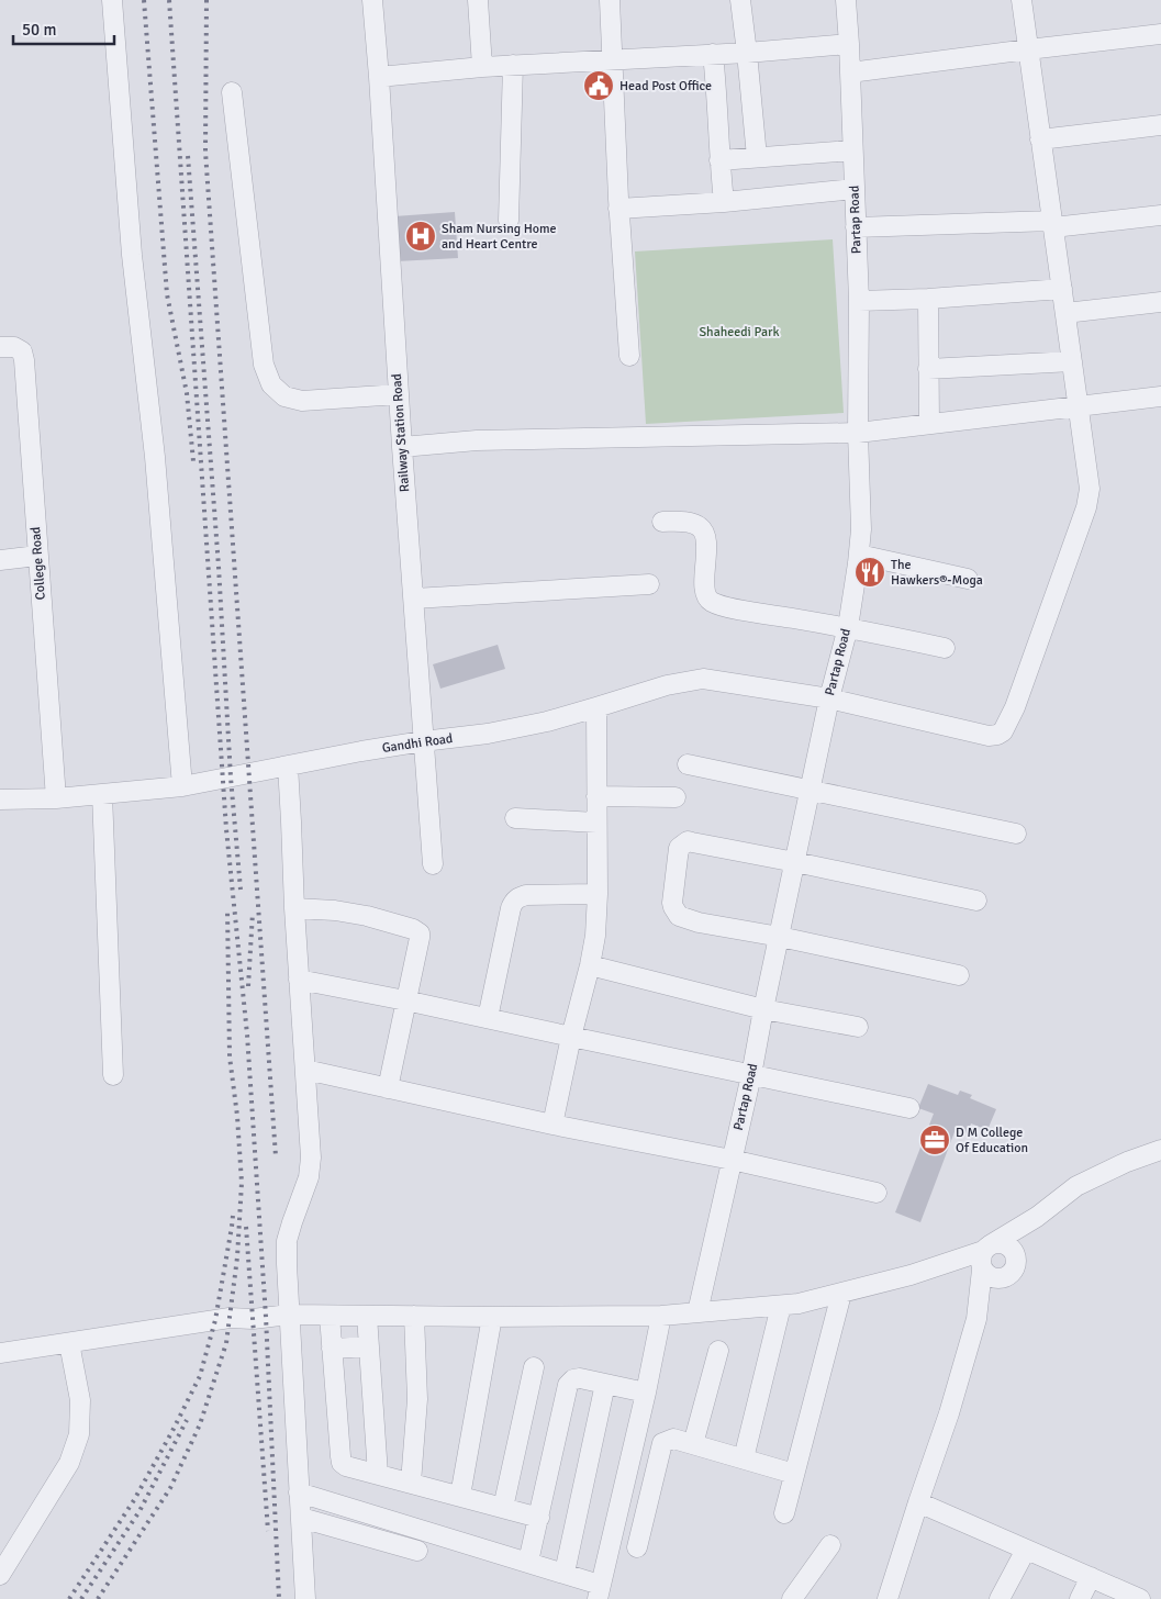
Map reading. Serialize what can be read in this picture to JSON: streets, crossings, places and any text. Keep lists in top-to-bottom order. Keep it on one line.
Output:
{"streets":{"street":["Partap Road","Railway Station Road","College Road","Gandhi Road"]},"crossings":[["Partap Road","Gandhi Road"],["Railway Station Road","Gandhi Road"],["College Road","Gandhi Road"]],"parks":["Shaheedi Park"],"places":{"public building":["Head Post Office"],"hospital":["Sham Nursing Home and Heart Centre"],"restaurant":["The Hawkers®-Moga"],"office":["D M College Of Education"]},"scale_bar":"50 m"}
